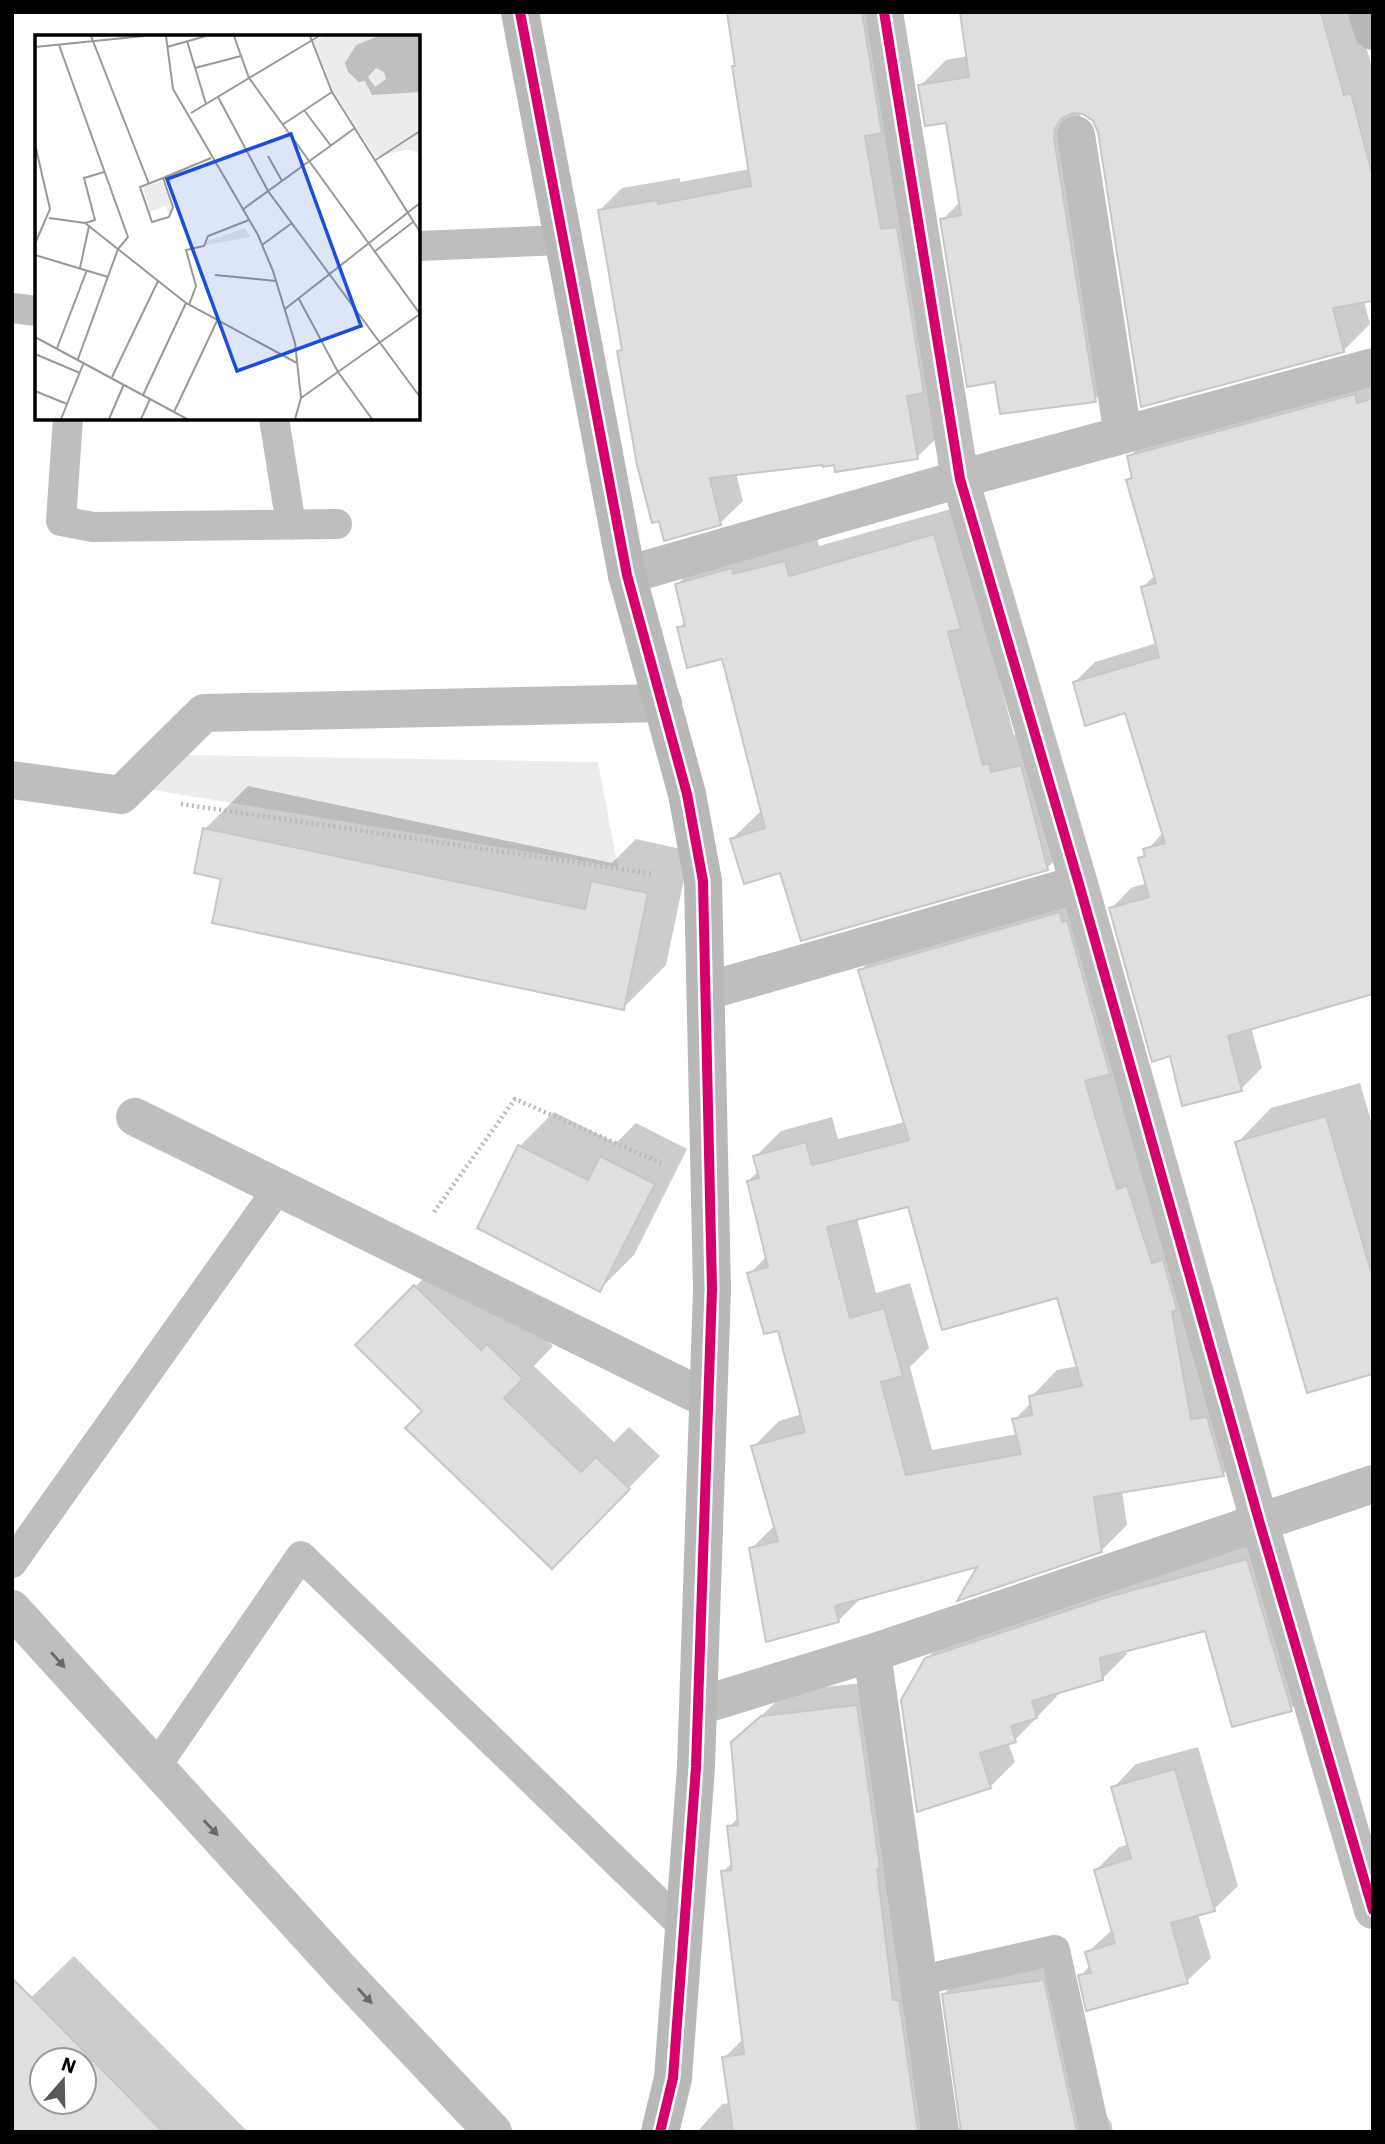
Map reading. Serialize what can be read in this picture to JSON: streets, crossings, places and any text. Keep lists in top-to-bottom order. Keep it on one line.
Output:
{"north":"top"}
